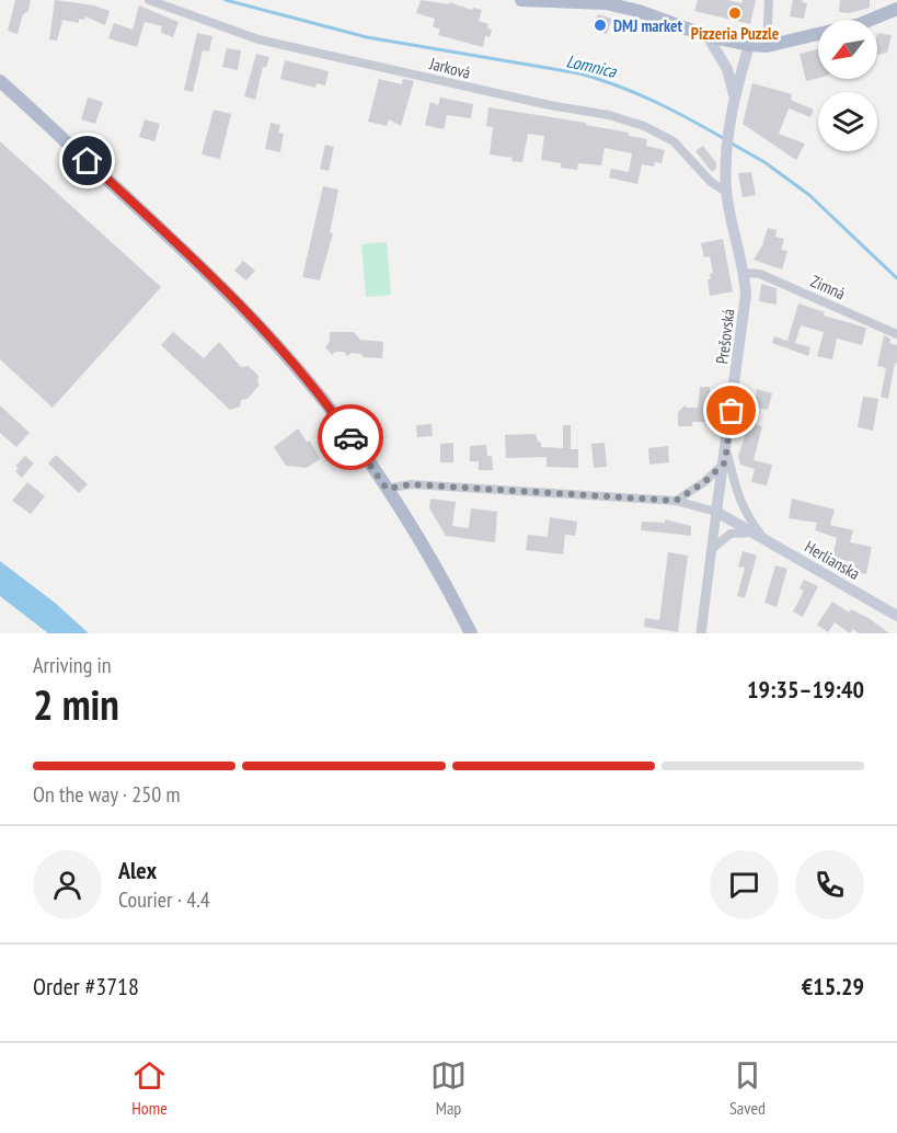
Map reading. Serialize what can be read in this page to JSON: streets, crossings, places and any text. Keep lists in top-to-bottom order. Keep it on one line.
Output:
{"streets":{"main road":["Prešovská","Herlianska"],"street":["Jarková","Zimná"]},"crossings":[["Jarková","Prešovská"],["Zimná","Prešovská"],["Prešovská","Herlianska"]],"water":["Lomnica"],"places":["Pizzeria Puzzle","DMJ market"],"north":"bottom left","page":{"heading":["2 min","Arriving in","19:35–19:40"],"panel":["Alex","Courier · 4.4","Order #3718","€15.29"],"bar":"On the way · 250 m","tabs":["Home","Map","Saved"]}}
